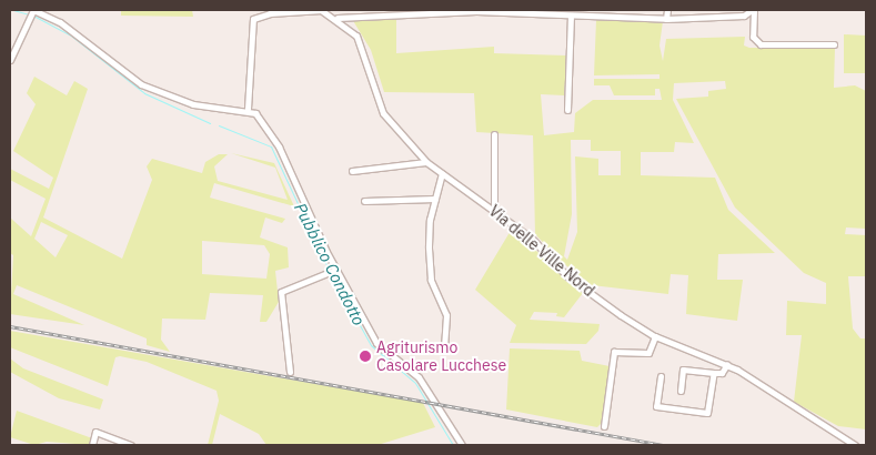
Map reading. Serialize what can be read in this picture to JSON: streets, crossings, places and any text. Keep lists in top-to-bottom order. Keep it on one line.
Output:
{"streets":{"street":["Via delle Ville Nord"]},"water":["Pubblico Condotto"],"places":["Agriturismo Casolare Lucchese"]}
